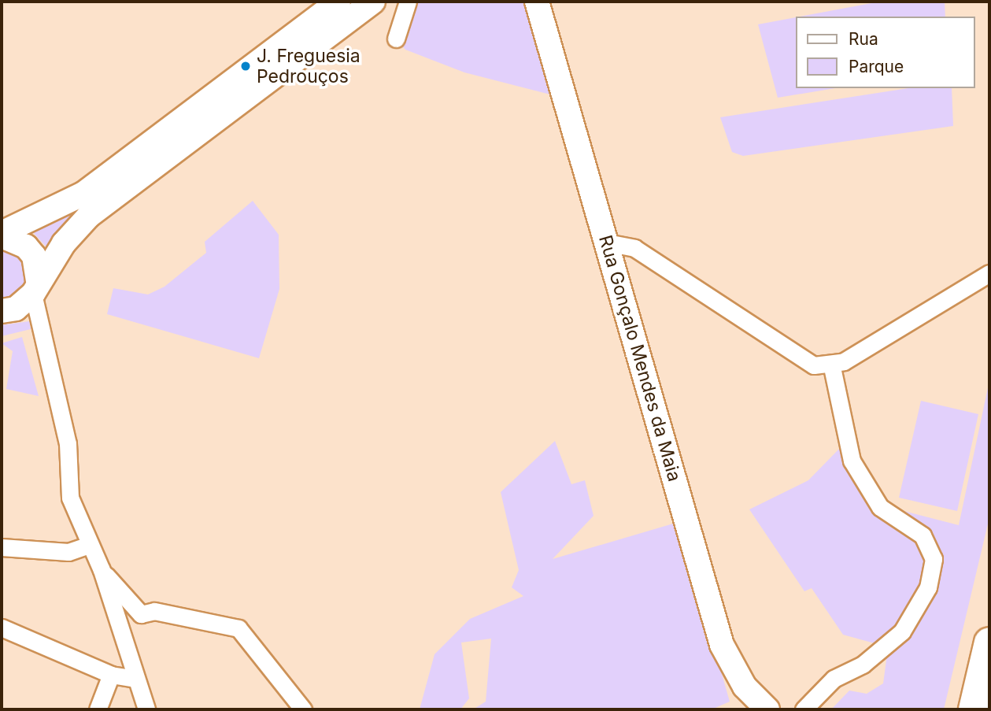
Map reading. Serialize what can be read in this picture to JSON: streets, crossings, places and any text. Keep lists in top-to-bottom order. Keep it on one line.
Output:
{"streets":{"main road":["Rua Gonçalo Mendes da Maia"]},"places":["J. Freguesia Pedrouços"],"legend":["Rua","Parque"]}
